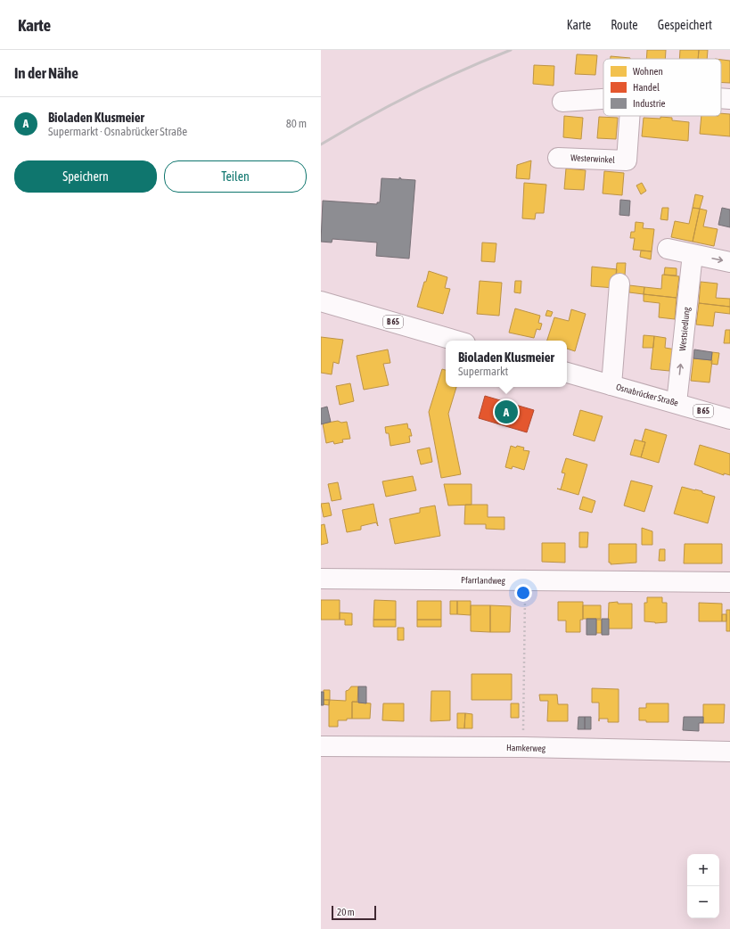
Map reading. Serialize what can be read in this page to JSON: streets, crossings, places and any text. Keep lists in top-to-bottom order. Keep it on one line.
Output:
{"streets":{"street":["Westerwinkel","B 65","Westsiedlung","Osnabrücker Straße","Pfarrlandweg","Hamkerweg"]},"crossings":[["Westsiedlung","Osnabrücker Straße"]],"legend":["Wohnen","Handel","Industrie"],"scale_bar":"20 m","page":{"header":"Karte","nav":["Karte","Route","Gespeichert"],"heading":"In der Nähe","list":[{"mark":"A","name":"Bioladen Klusmeier","note":"Supermarkt · Osnabrücker Straße","value":"80 m"}],"buttons":["Speichern","Teilen"],"popup":["Bioladen Klusmeier","Supermarkt"],"pins":"A","map_buttons":["+","−"],"scale":"20 m"}}
